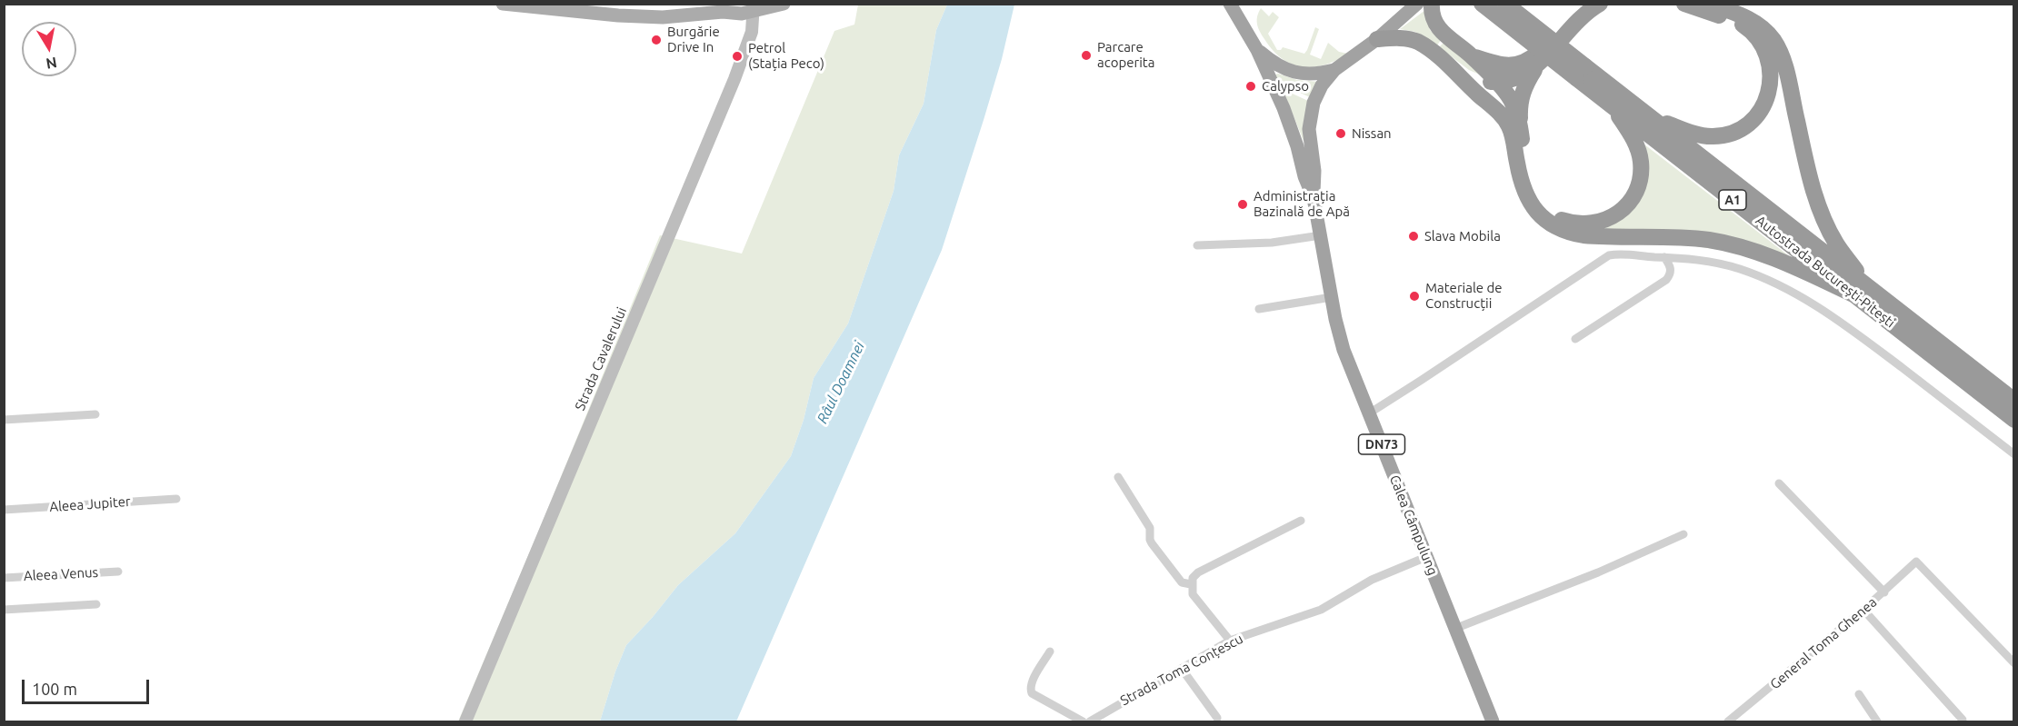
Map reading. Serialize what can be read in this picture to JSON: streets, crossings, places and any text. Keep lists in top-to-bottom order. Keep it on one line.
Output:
{"streets":{"highway":["A1","Autostrada București-Pitești","DN73","Calea Câmpulung"],"main road":["Strada Cavalerului"],"street":["Aleea Jupiter","Aleea Venus","General Toma Ghenea","Strada Toma Conțescu"]},"crossings":[["Calea Câmpulung","Strada Toma Conțescu"]],"water":["Râul Doamnei"],"places":["Burgărie Drive In","Parcare acoperita","Petrol (Stația Peco)","Calypso","Nissan","Administrația Bazinală de Apă","Slava Mobila","Materiale de Construcții"],"scale_bar":"100 m","north":"bottom"}
